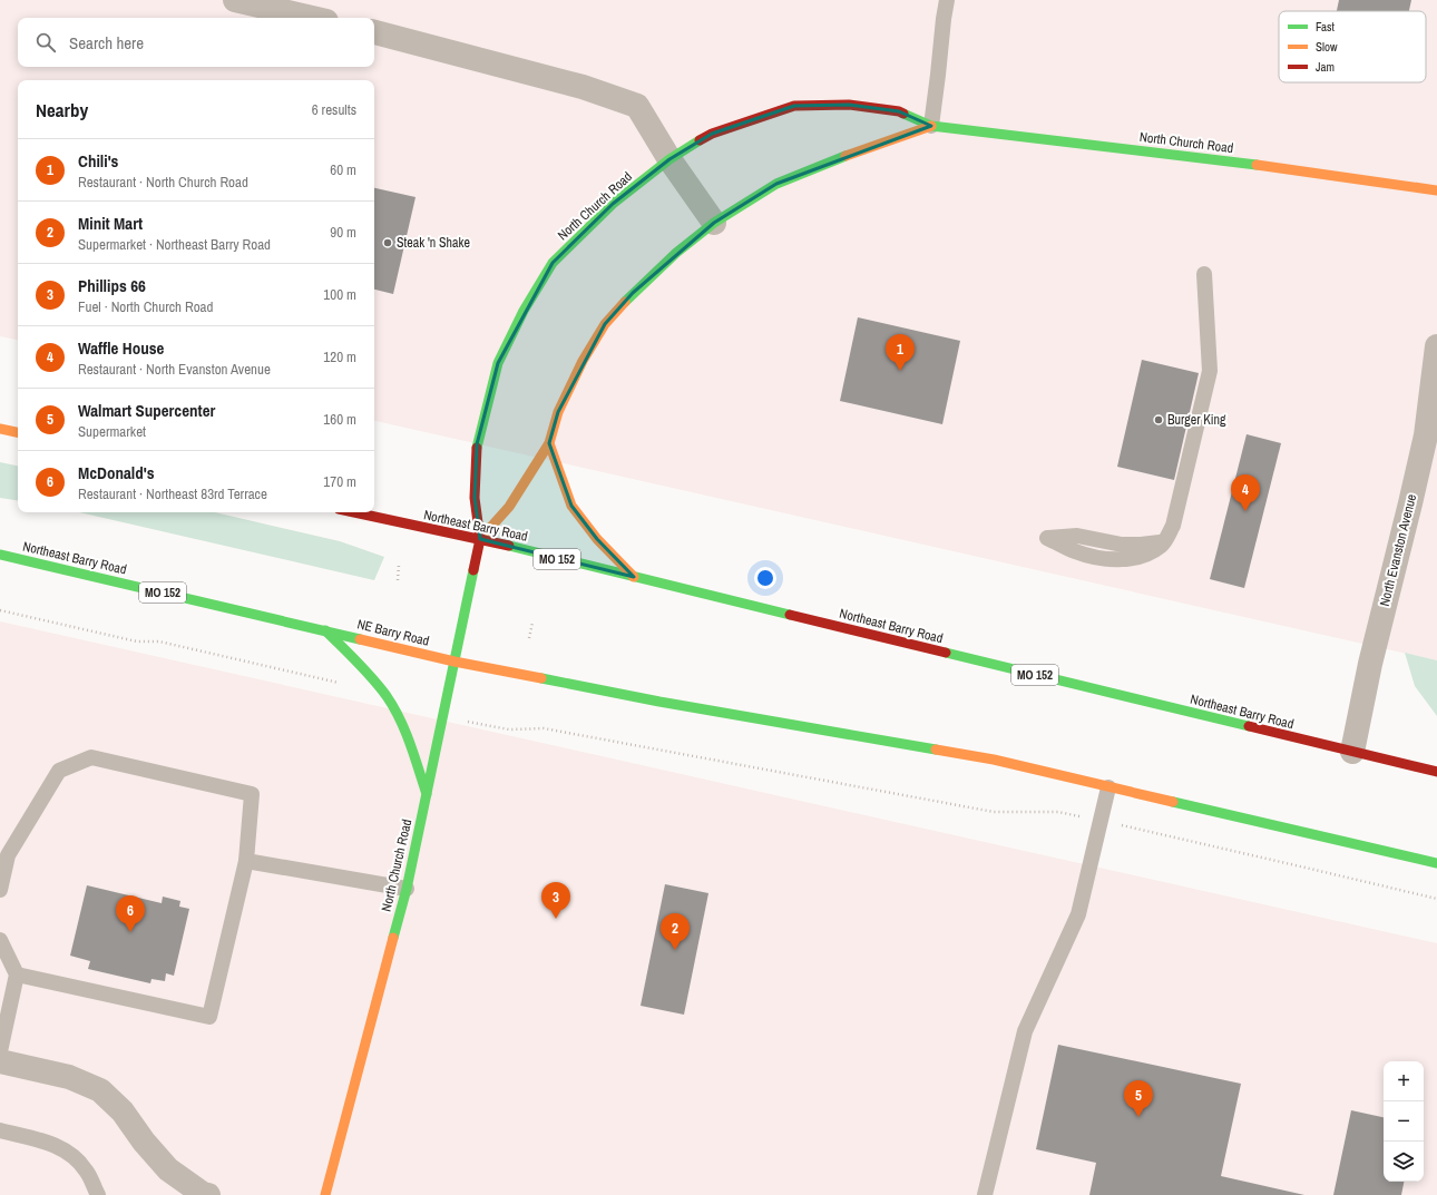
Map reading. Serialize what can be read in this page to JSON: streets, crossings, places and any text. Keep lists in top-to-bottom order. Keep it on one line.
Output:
{"streets":{"main road":["North Church Road","Northeast Barry Road","MO 152","NE Barry Road"],"street":["North Evanston Avenue"]},"crossings":[["North Church Road","Northeast Barry Road"],["North Church Road","MO 152"],["North Church Road","NE Barry Road"],["Northeast Barry Road","North Evanston Avenue"],["Northeast Barry Road","NE Barry Road"],["MO 152","NE Barry Road"]],"places":["Steak 'n Shake","Burger King"],"legend":["Fast","Slow","Jam"],"page":{"search":"Search here","heading":["Nearby","6 results"],"list":[{"mark":"1","name":"Chili's","note":"Restaurant · North Church Road","value":"60 m"},{"mark":"2","name":"Minit Mart","note":"Supermarket · Northeast Barry Road","value":"90 m"},{"mark":"3","name":"Phillips 66","note":"Fuel · North Church Road","value":"100 m"},{"mark":"4","name":"Waffle House","note":"Restaurant · North Evanston Avenue","value":"120 m"},{"mark":"5","name":"Walmart Supercenter","note":"Supermarket","value":"160 m"},{"mark":"6","name":"McDonald's","note":"Restaurant · Northeast 83rd Terrace","value":"170 m"}],"pins":["1","4","3","6","2","5"],"map_buttons":["+","−"]}}
